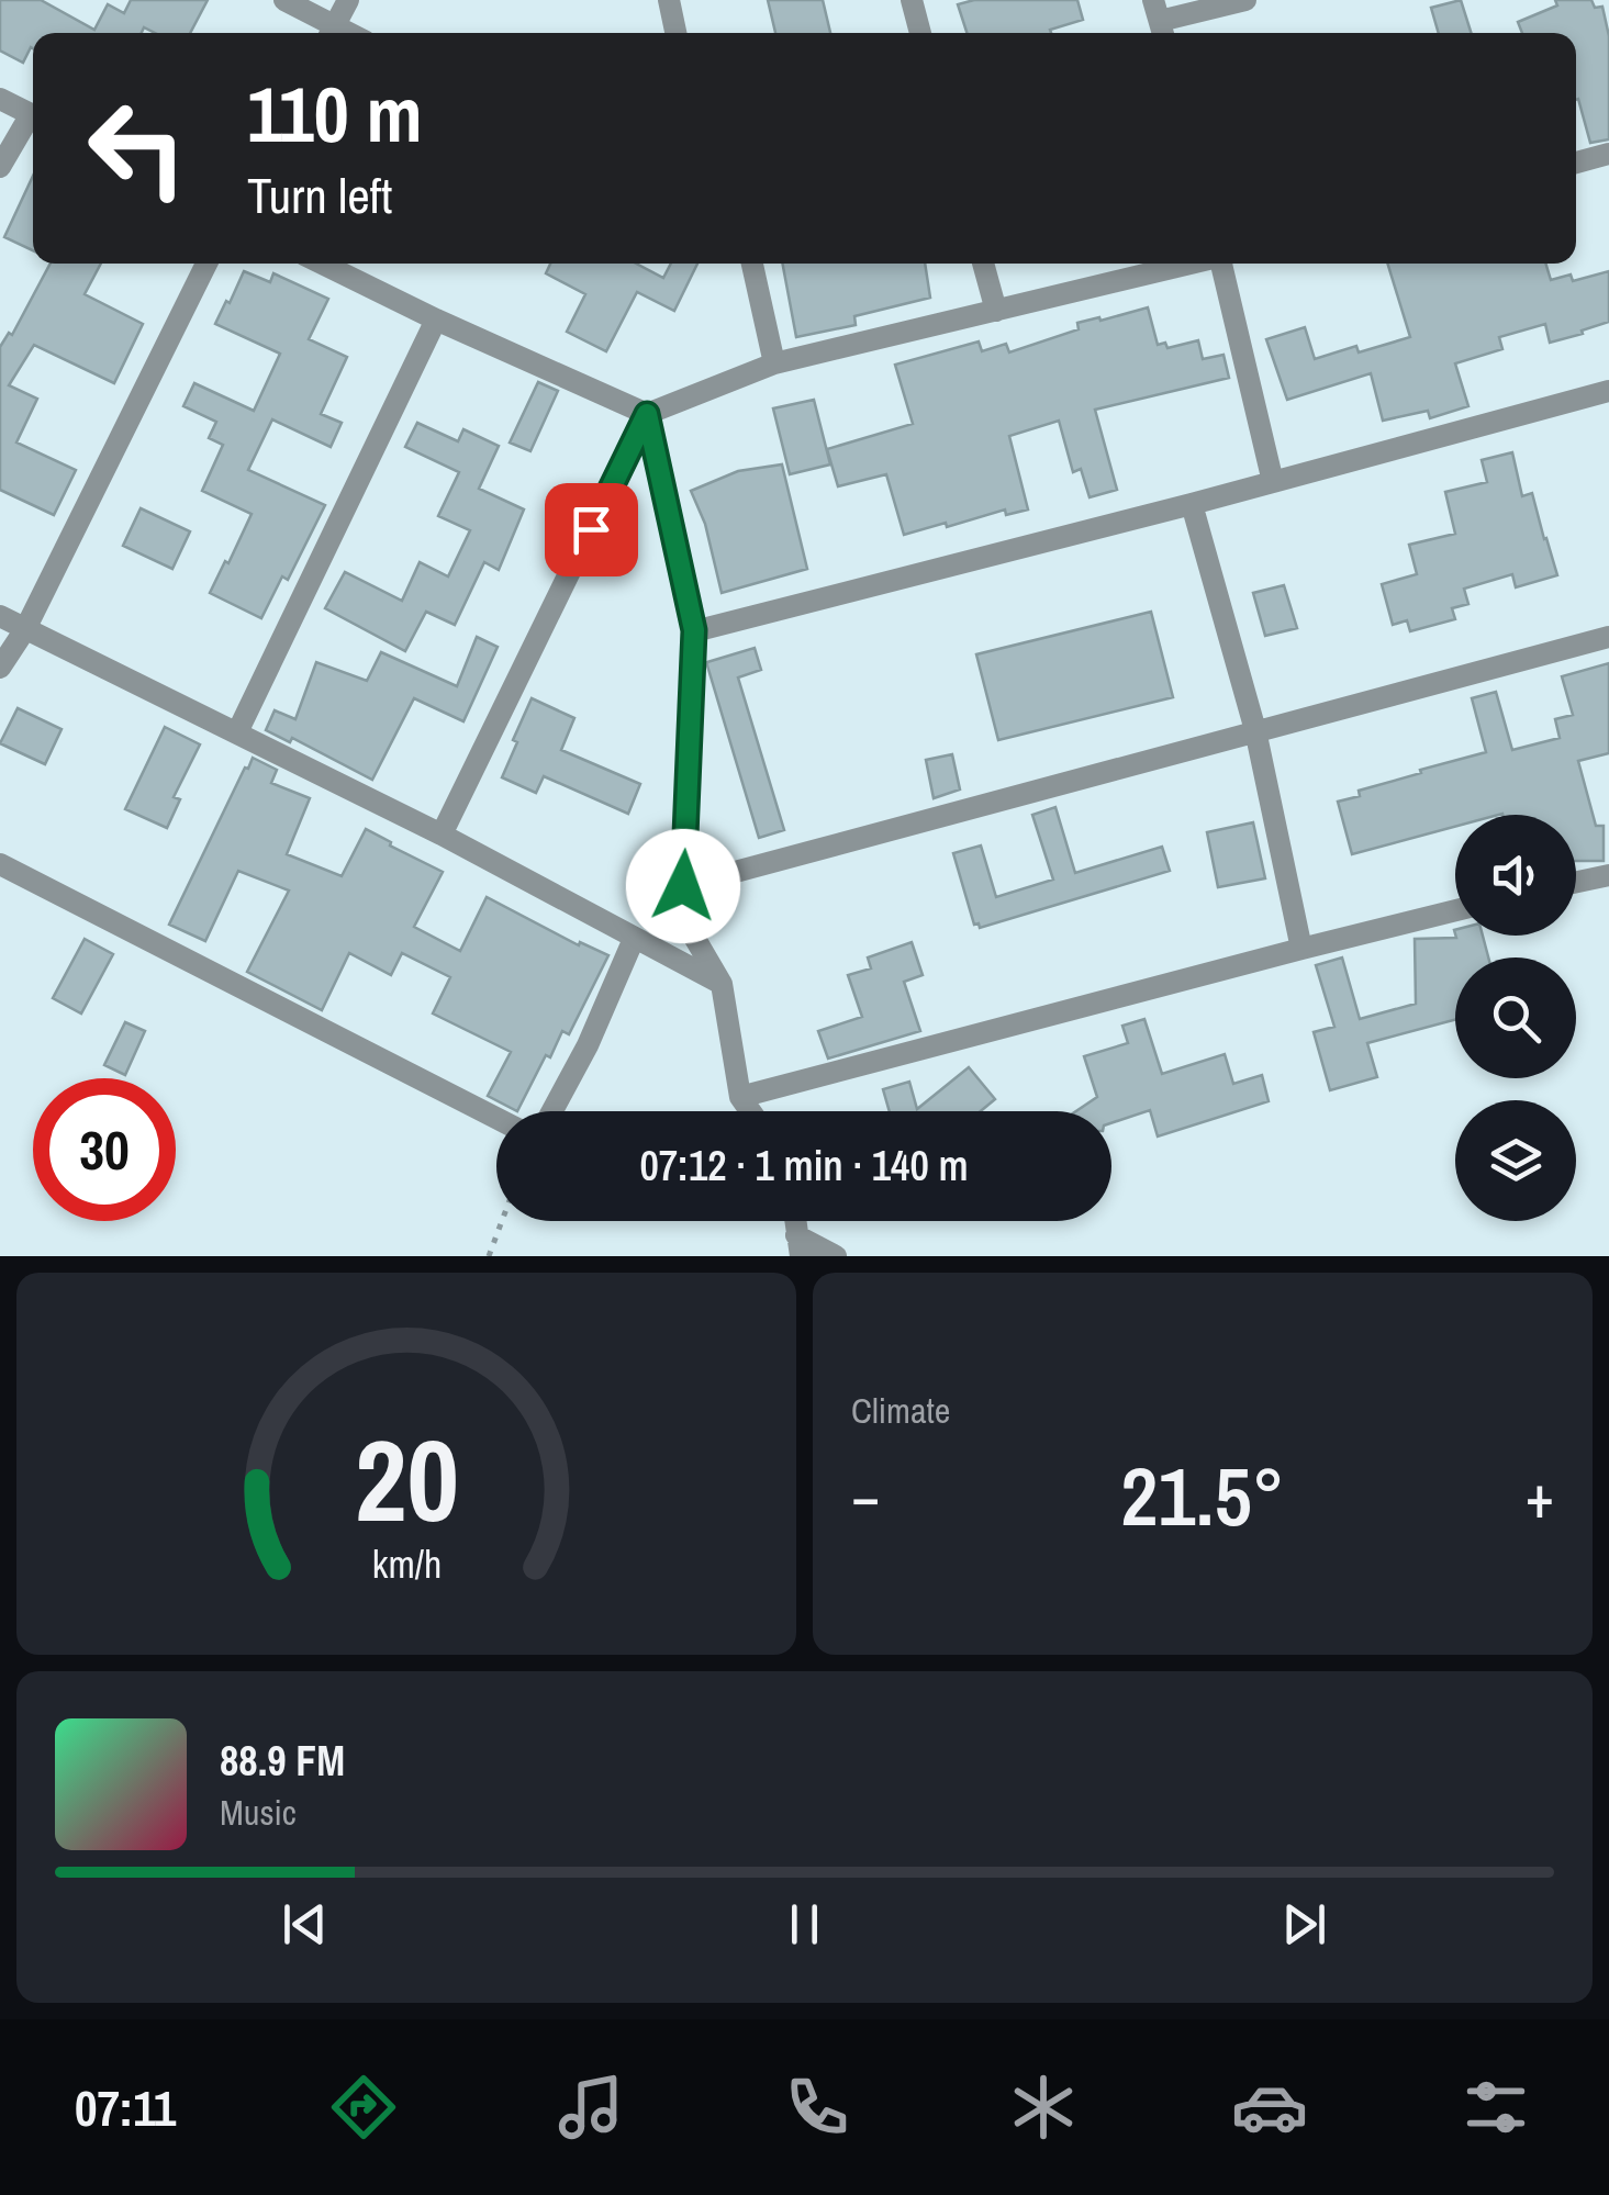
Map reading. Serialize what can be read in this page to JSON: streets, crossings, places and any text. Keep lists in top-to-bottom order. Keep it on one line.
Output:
{"page":{"turn":["110 m","Turn left"],"limit":"30","trip":"07:12 · 1 min · 140 m","tile":"Climate","heat":["−","21.5°","+"],"song":["88.9 FM","Music"],"tabs":"07:11","gauge":["20","km/h"]}}
